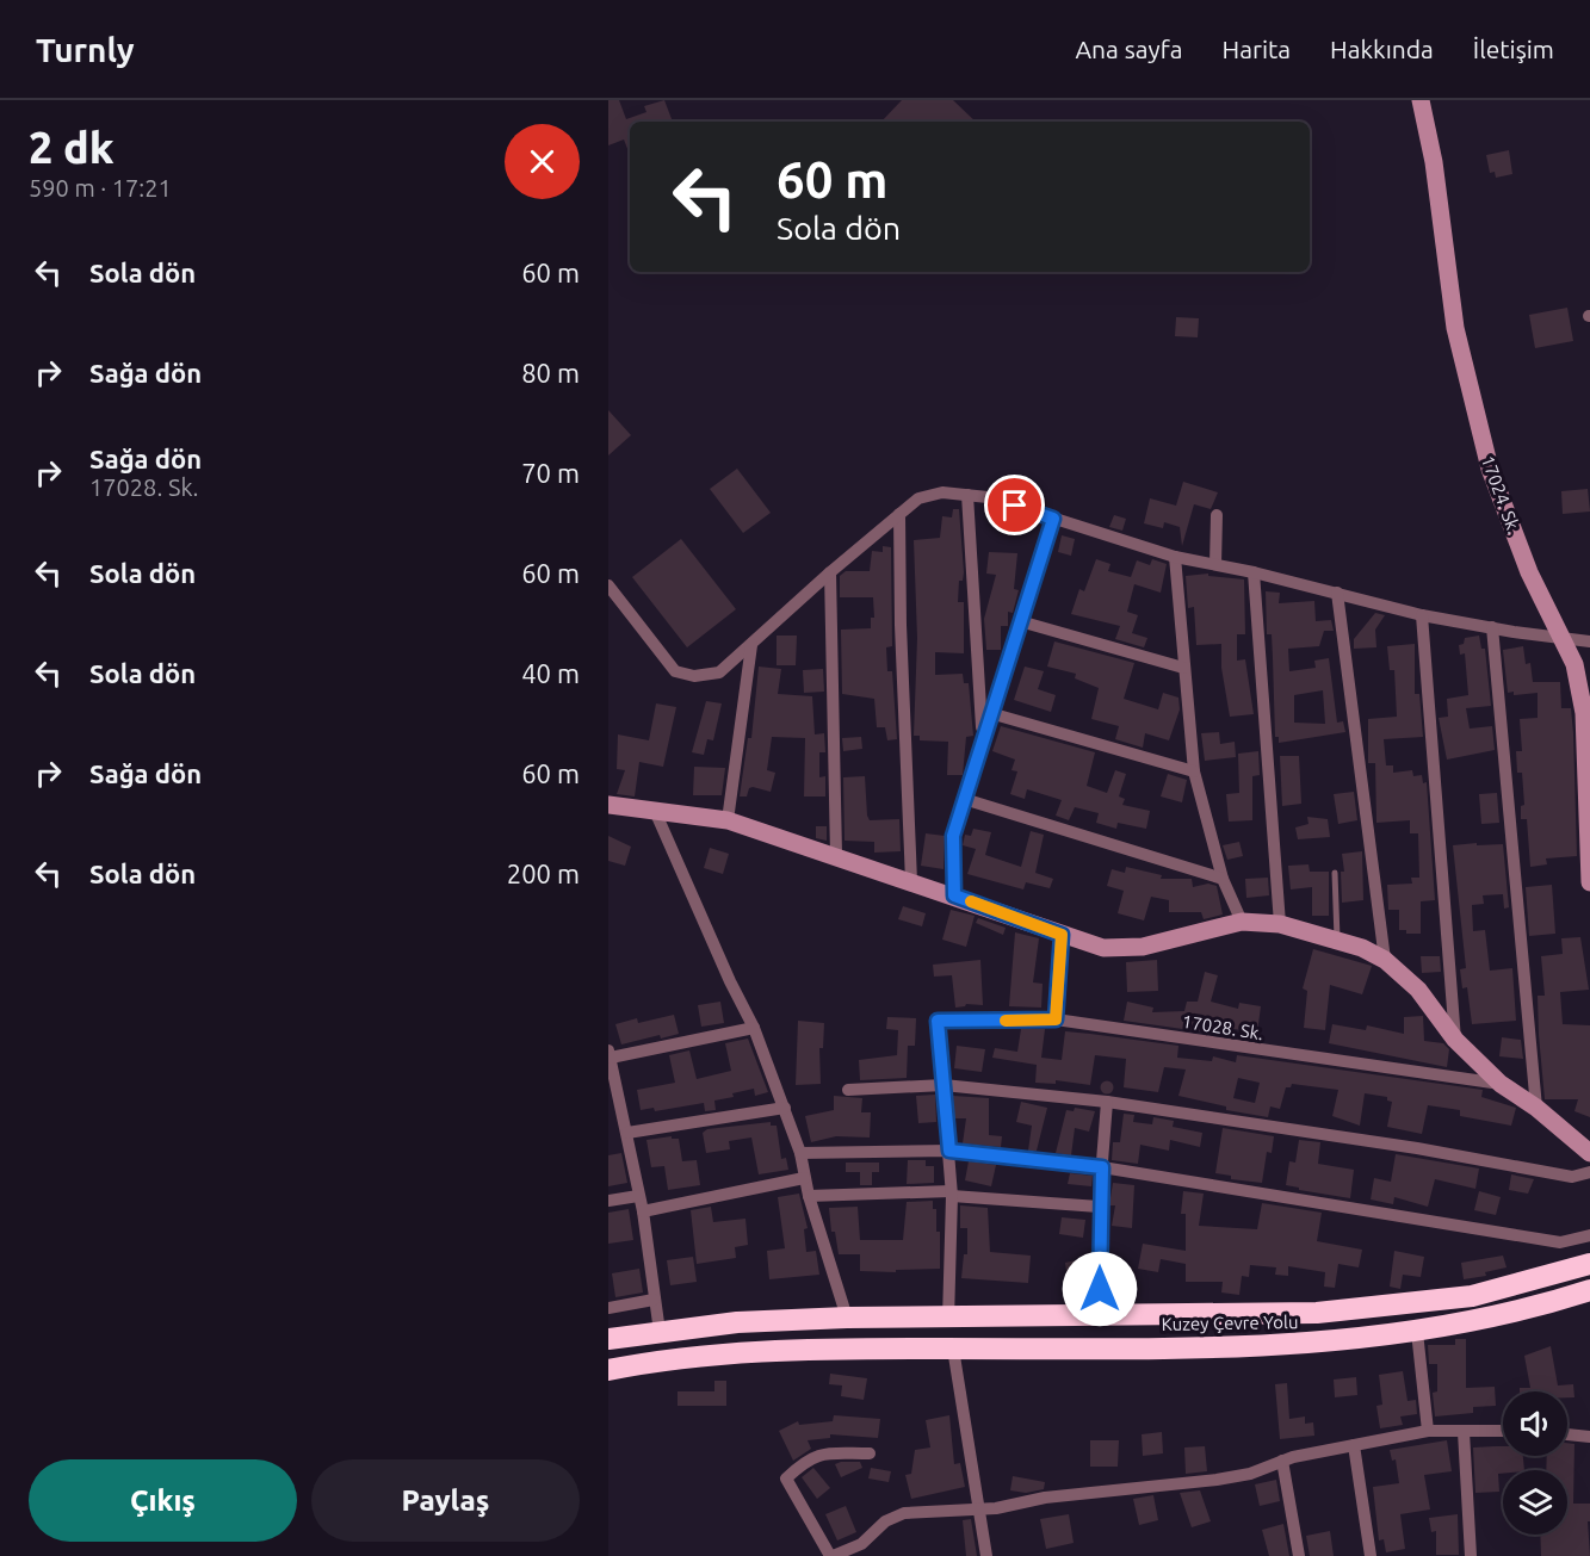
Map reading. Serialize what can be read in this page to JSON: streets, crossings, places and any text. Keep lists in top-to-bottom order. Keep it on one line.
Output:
{"streets":{"highway":["Kuzey Çevre Yolu"],"street":["17024. Sk.","17028. Sk."]},"page":{"header":"Turnly","nav":["Ana sayfa","Harita","Hakkında","İletişim"],"heading":["2 dk","590 m · 17:21"],"turn":["60 m","Sola dön"],"list":[{"name":"Sola dön","value":"60 m"},{"name":"Sağa dön","value":"80 m"},{"name":"Sağa dön","note":"17028. Sk.","value":"70 m"},{"name":"Sola dön","value":"60 m"},{"name":"Sola dön","value":"40 m"},{"name":"Sağa dön","value":"60 m"},{"name":"Sola dön","value":"200 m"}],"buttons":["Çıkış","Paylaş"]}}
